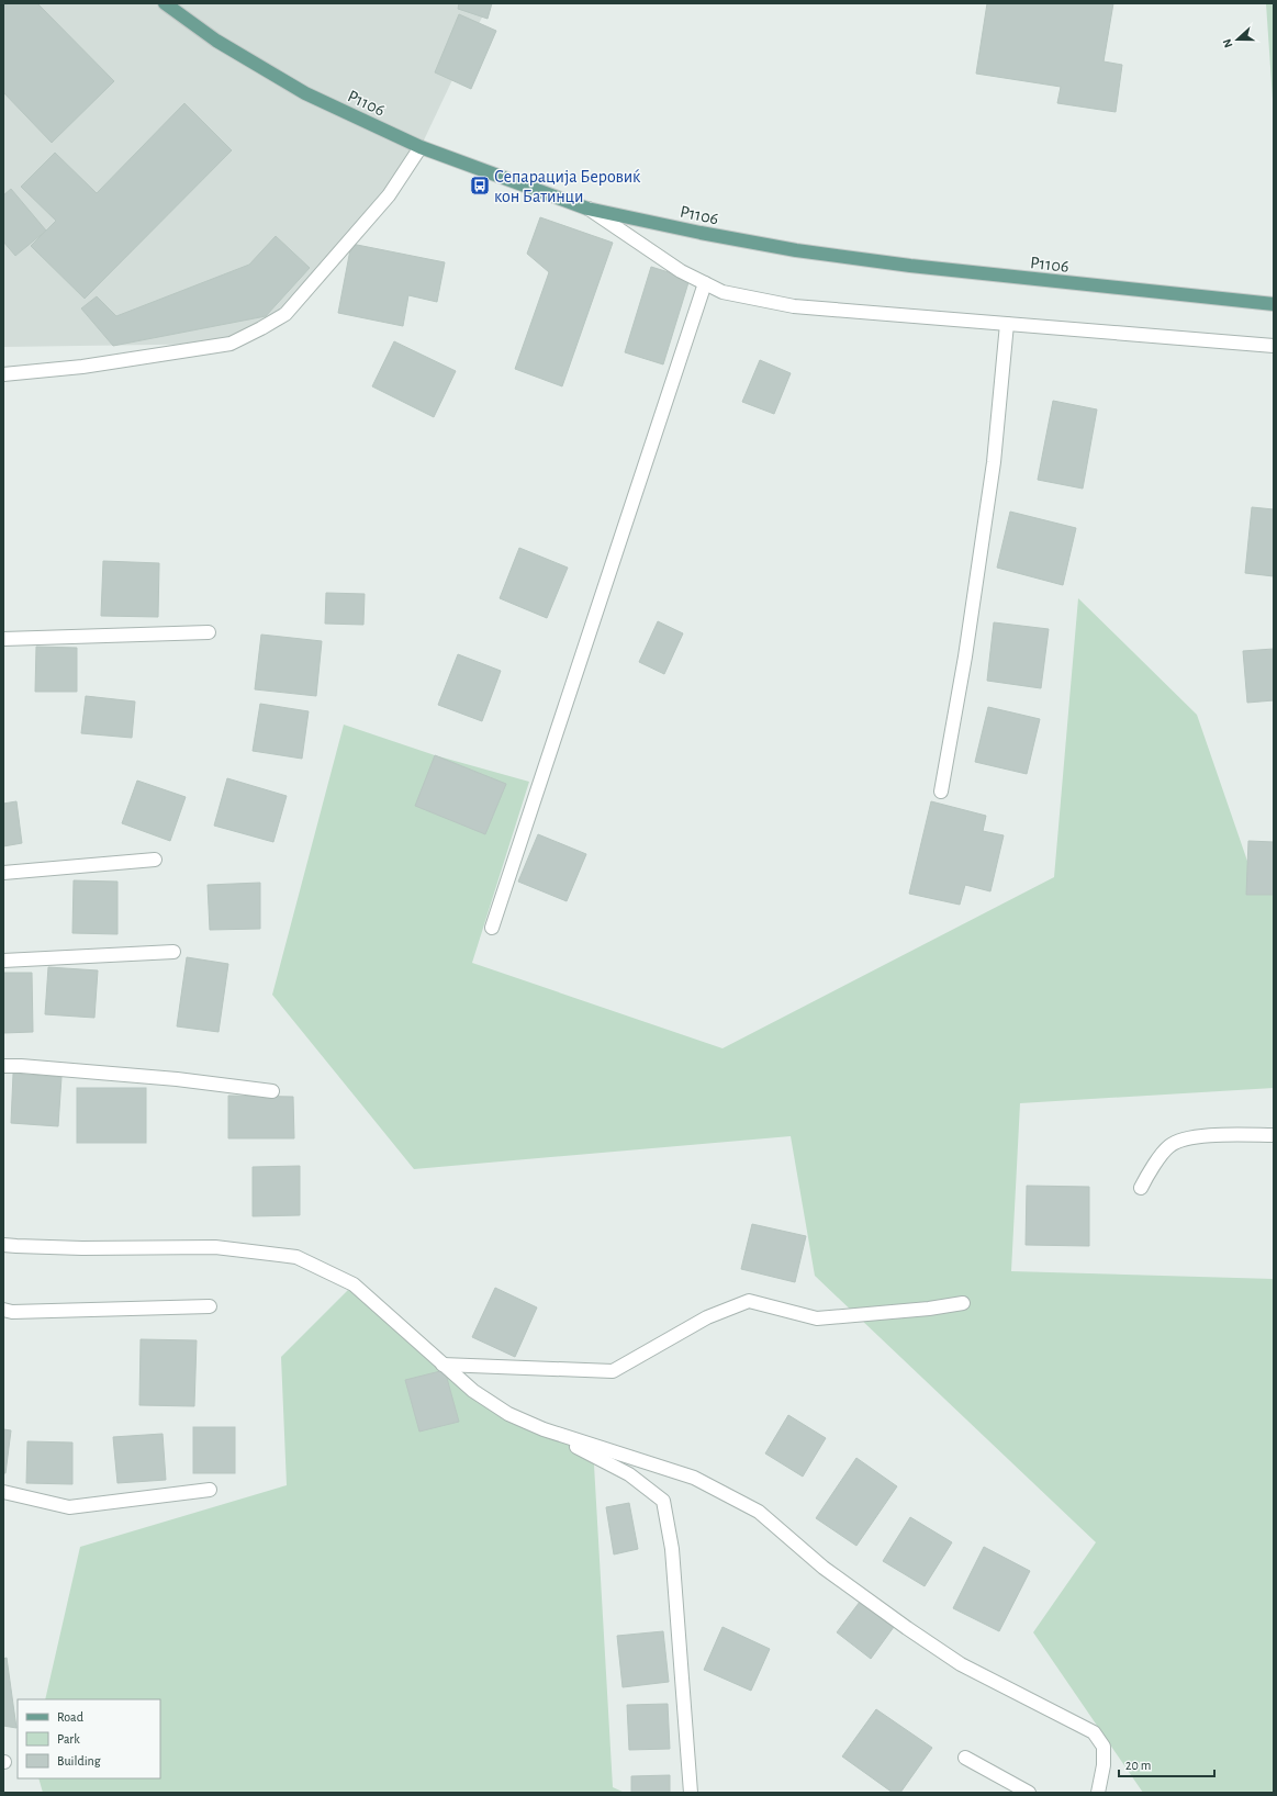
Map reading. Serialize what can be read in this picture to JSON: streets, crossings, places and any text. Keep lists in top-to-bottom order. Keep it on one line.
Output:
{"streets":{"main road":["P1106"]},"places":{"bus stop":["Сепарација Беровиќ кон Батинци"]},"legend":["Road","Park","Building"],"scale_bar":"20 m","north":"left"}
